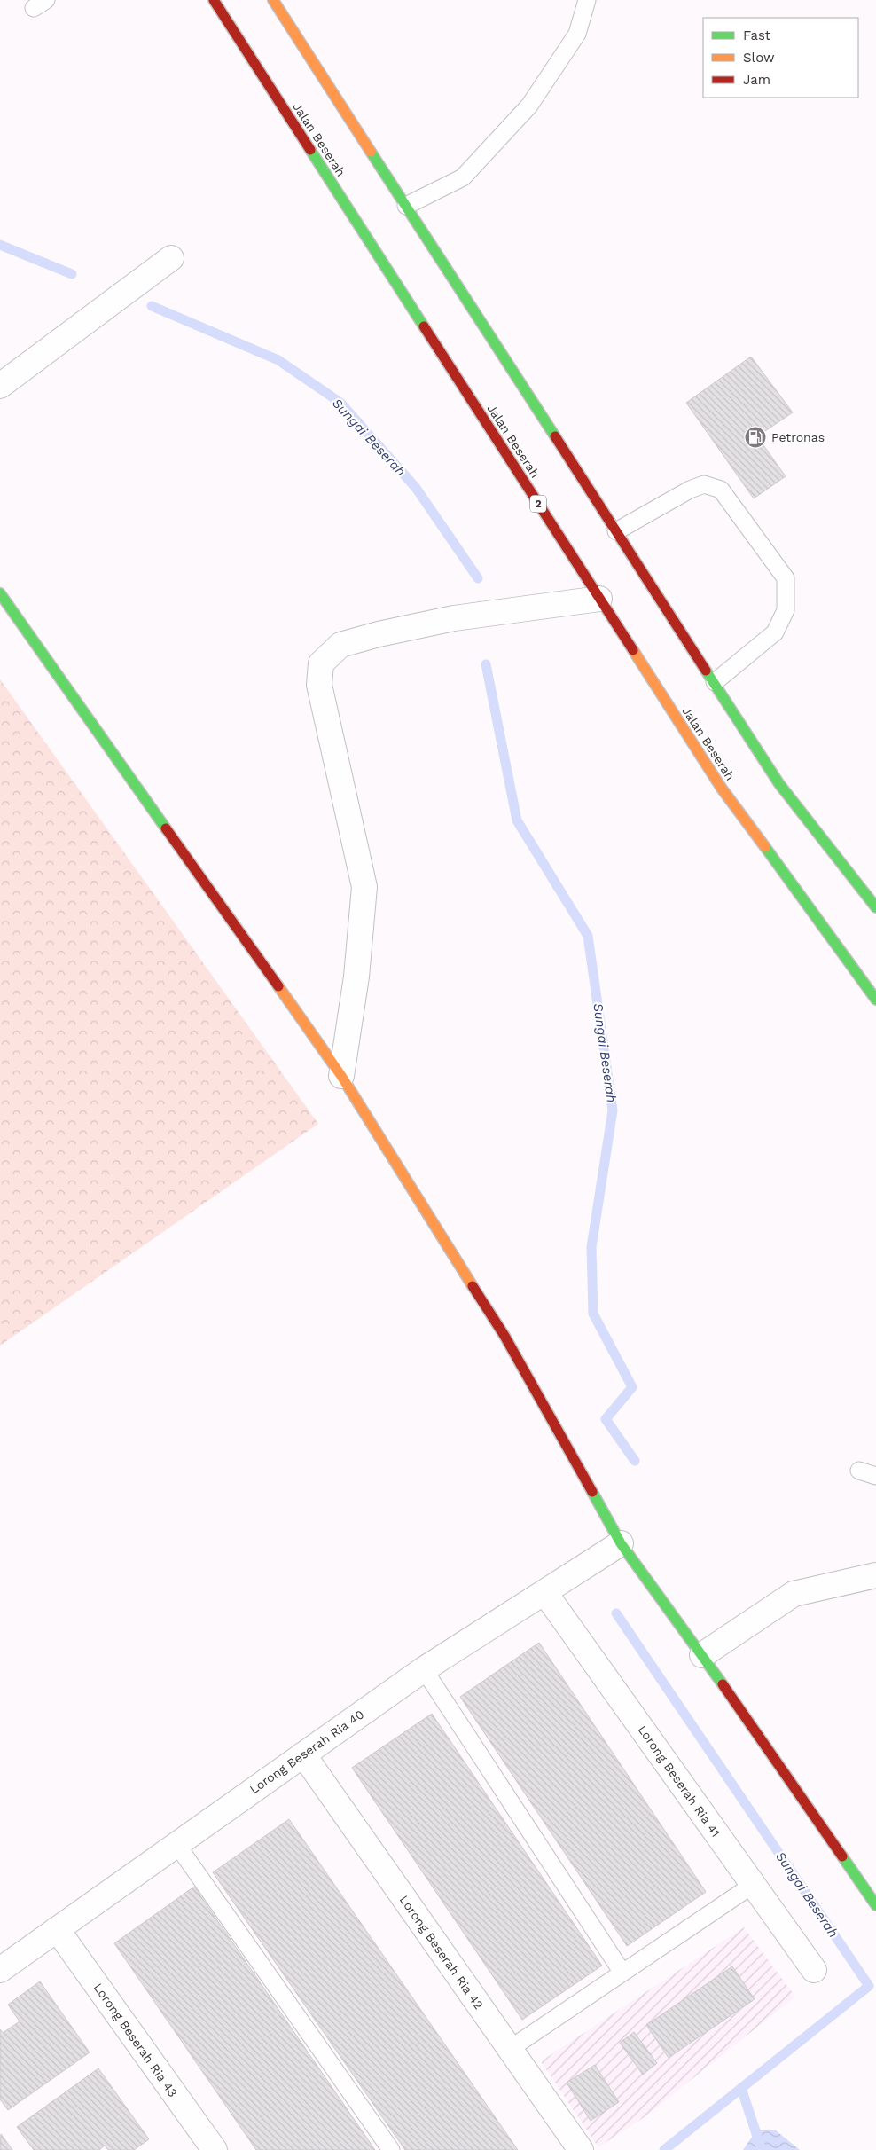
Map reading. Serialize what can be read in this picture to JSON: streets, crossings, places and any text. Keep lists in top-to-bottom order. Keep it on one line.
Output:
{"streets":{"main road":["Jalan Beserah","2"],"street":["Lorong Beserah Ria 40","Lorong Beserah Ria 41","Lorong Beserah Ria 42","Lorong Beserah Ria 43"]},"crossings":[["Lorong Beserah Ria 40","Lorong Beserah Ria 41"],["Lorong Beserah Ria 40","Lorong Beserah Ria 42"],["Lorong Beserah Ria 40","Lorong Beserah Ria 43"]],"water":["Sungai Beserah"],"places":{"fuel station":["Petronas"]},"legend":["Fast","Slow","Jam"]}
